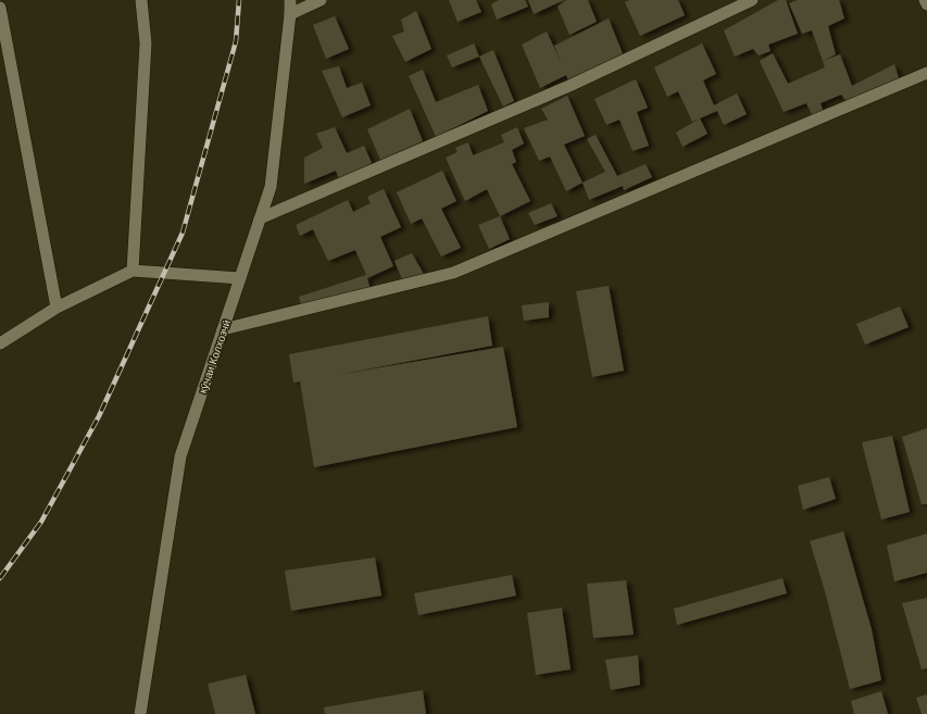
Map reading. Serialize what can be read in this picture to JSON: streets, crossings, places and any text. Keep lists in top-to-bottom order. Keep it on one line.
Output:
{"streets":{"street":["кӯчаи Колхозчӣ"]}}
